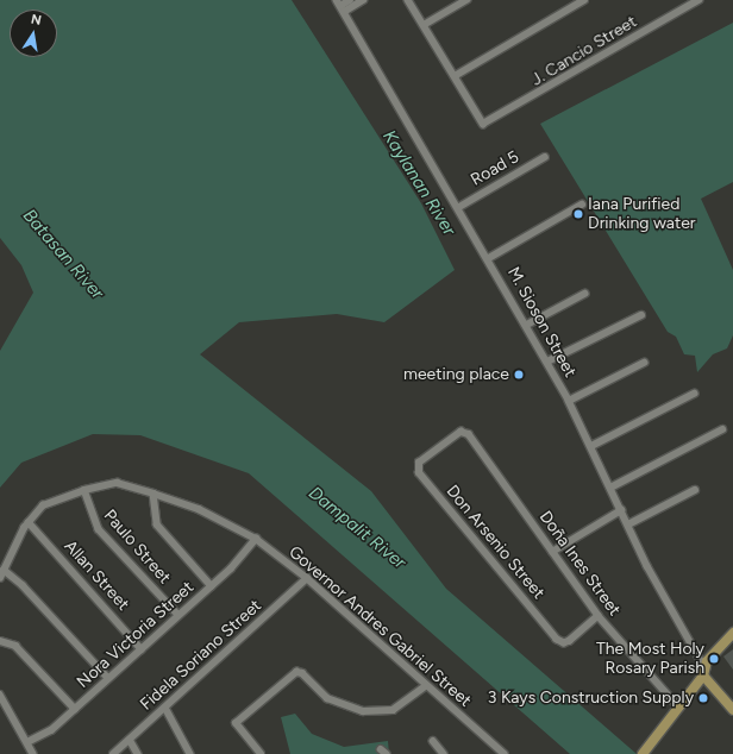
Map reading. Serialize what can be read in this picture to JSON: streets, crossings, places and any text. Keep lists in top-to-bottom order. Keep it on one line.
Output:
{"streets":{"street":["J. Cancio Street","Road 5","M. Sioson Street","Don Arsenio Street","Paulo Street","Doña Ines Street","Allan Street","Governor Andres Gabriel Street","Nora Victoria Street","Fidela Soriano Street"]},"crossings":[["Road 5","M. Sioson Street"],["Don Arsenio Street","Doña Ines Street"],["Paulo Street","Governor Andres Gabriel Street"],["Paulo Street","Nora Victoria Street"],["Allan Street","Governor Andres Gabriel Street"],["Allan Street","Nora Victoria Street"],["Governor Andres Gabriel Street","Nora Victoria Street"],["Governor Andres Gabriel Street","Fidela Soriano Street"]],"water":["Kaylanan River","Batasan River","Dampalit River"],"places":["Iana Purified Drinking water","meeting place","The Most Holy Rosary Parish","3 Kays Construction Supply"],"north":"top"}
